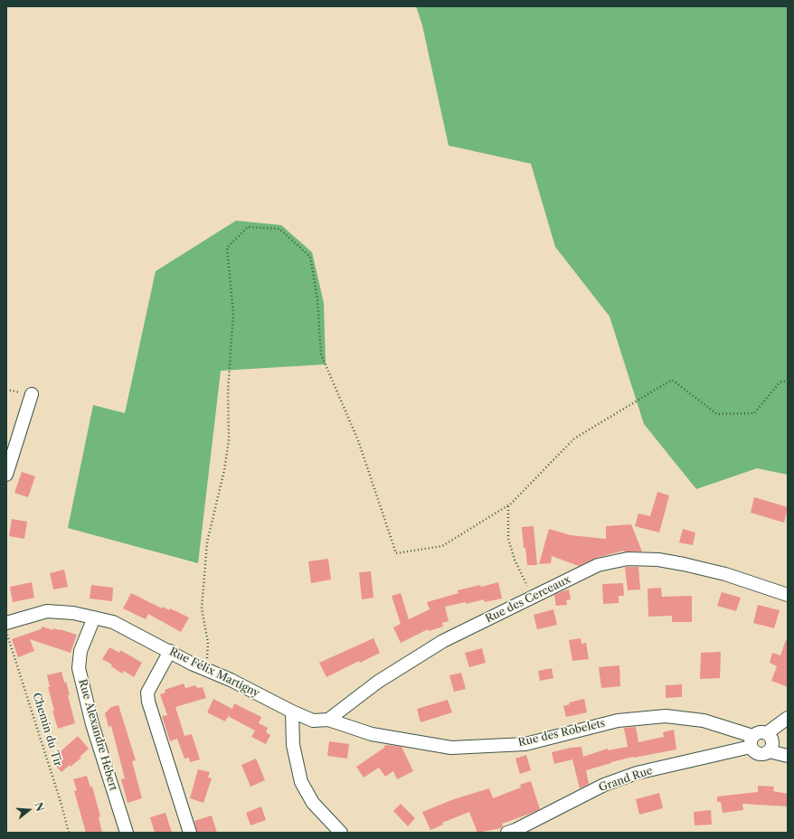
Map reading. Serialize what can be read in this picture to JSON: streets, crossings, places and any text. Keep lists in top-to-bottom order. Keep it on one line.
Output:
{"streets":{"street":["Rue des Cerceaux","Rue Félix Martigny","Rue des Robelets","Rue Alexandre Hébert","Grand Rue"],"path":["Chemin du Tir"]},"crossings":[["Rue des Cerceaux","Rue des Robelets"],["Rue Félix Martigny","Rue Alexandre Hébert"],["Rue des Robelets","Grand Rue"]],"north":"right"}
